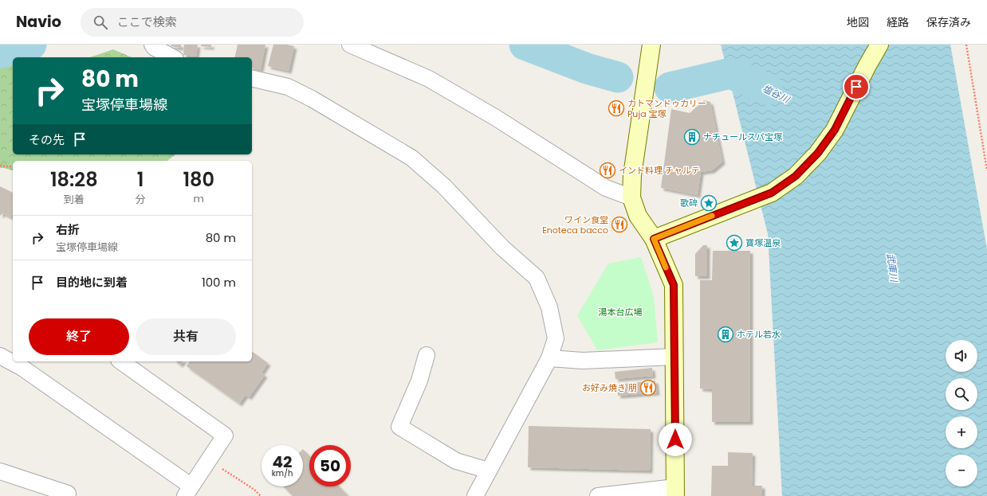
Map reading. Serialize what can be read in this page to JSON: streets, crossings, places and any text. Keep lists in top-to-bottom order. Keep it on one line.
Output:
{"water":["塩谷川","武庫川"],"parks":["湯本台広場"],"places":{"restaurant":["カトマンドゥカリー Puja 宝塚","インド料理 チャルテ","ワイン食堂 Enoteca bacco","お好み焼き 朋"],"building":["ナチュールスパ宝塚","ホテル若水"],"place":["歌碑","寶塚温泉"]},"page":{"header":"Navio","search":"ここで検索","nav":["地図","経路","保存済み"],"turn":["80 m","宝塚停車場線"],"then":"その先","eta":["18:28","到着","1","分","180","m"],"list":[{"name":"右折","note":"宝塚停車場線","value":"80 m"},{"name":"目的地に到着","value":"100 m"}],"buttons":["終了","共有"],"map_buttons":["+","−"],"speed":"42 km/h","limit":"50"}}
